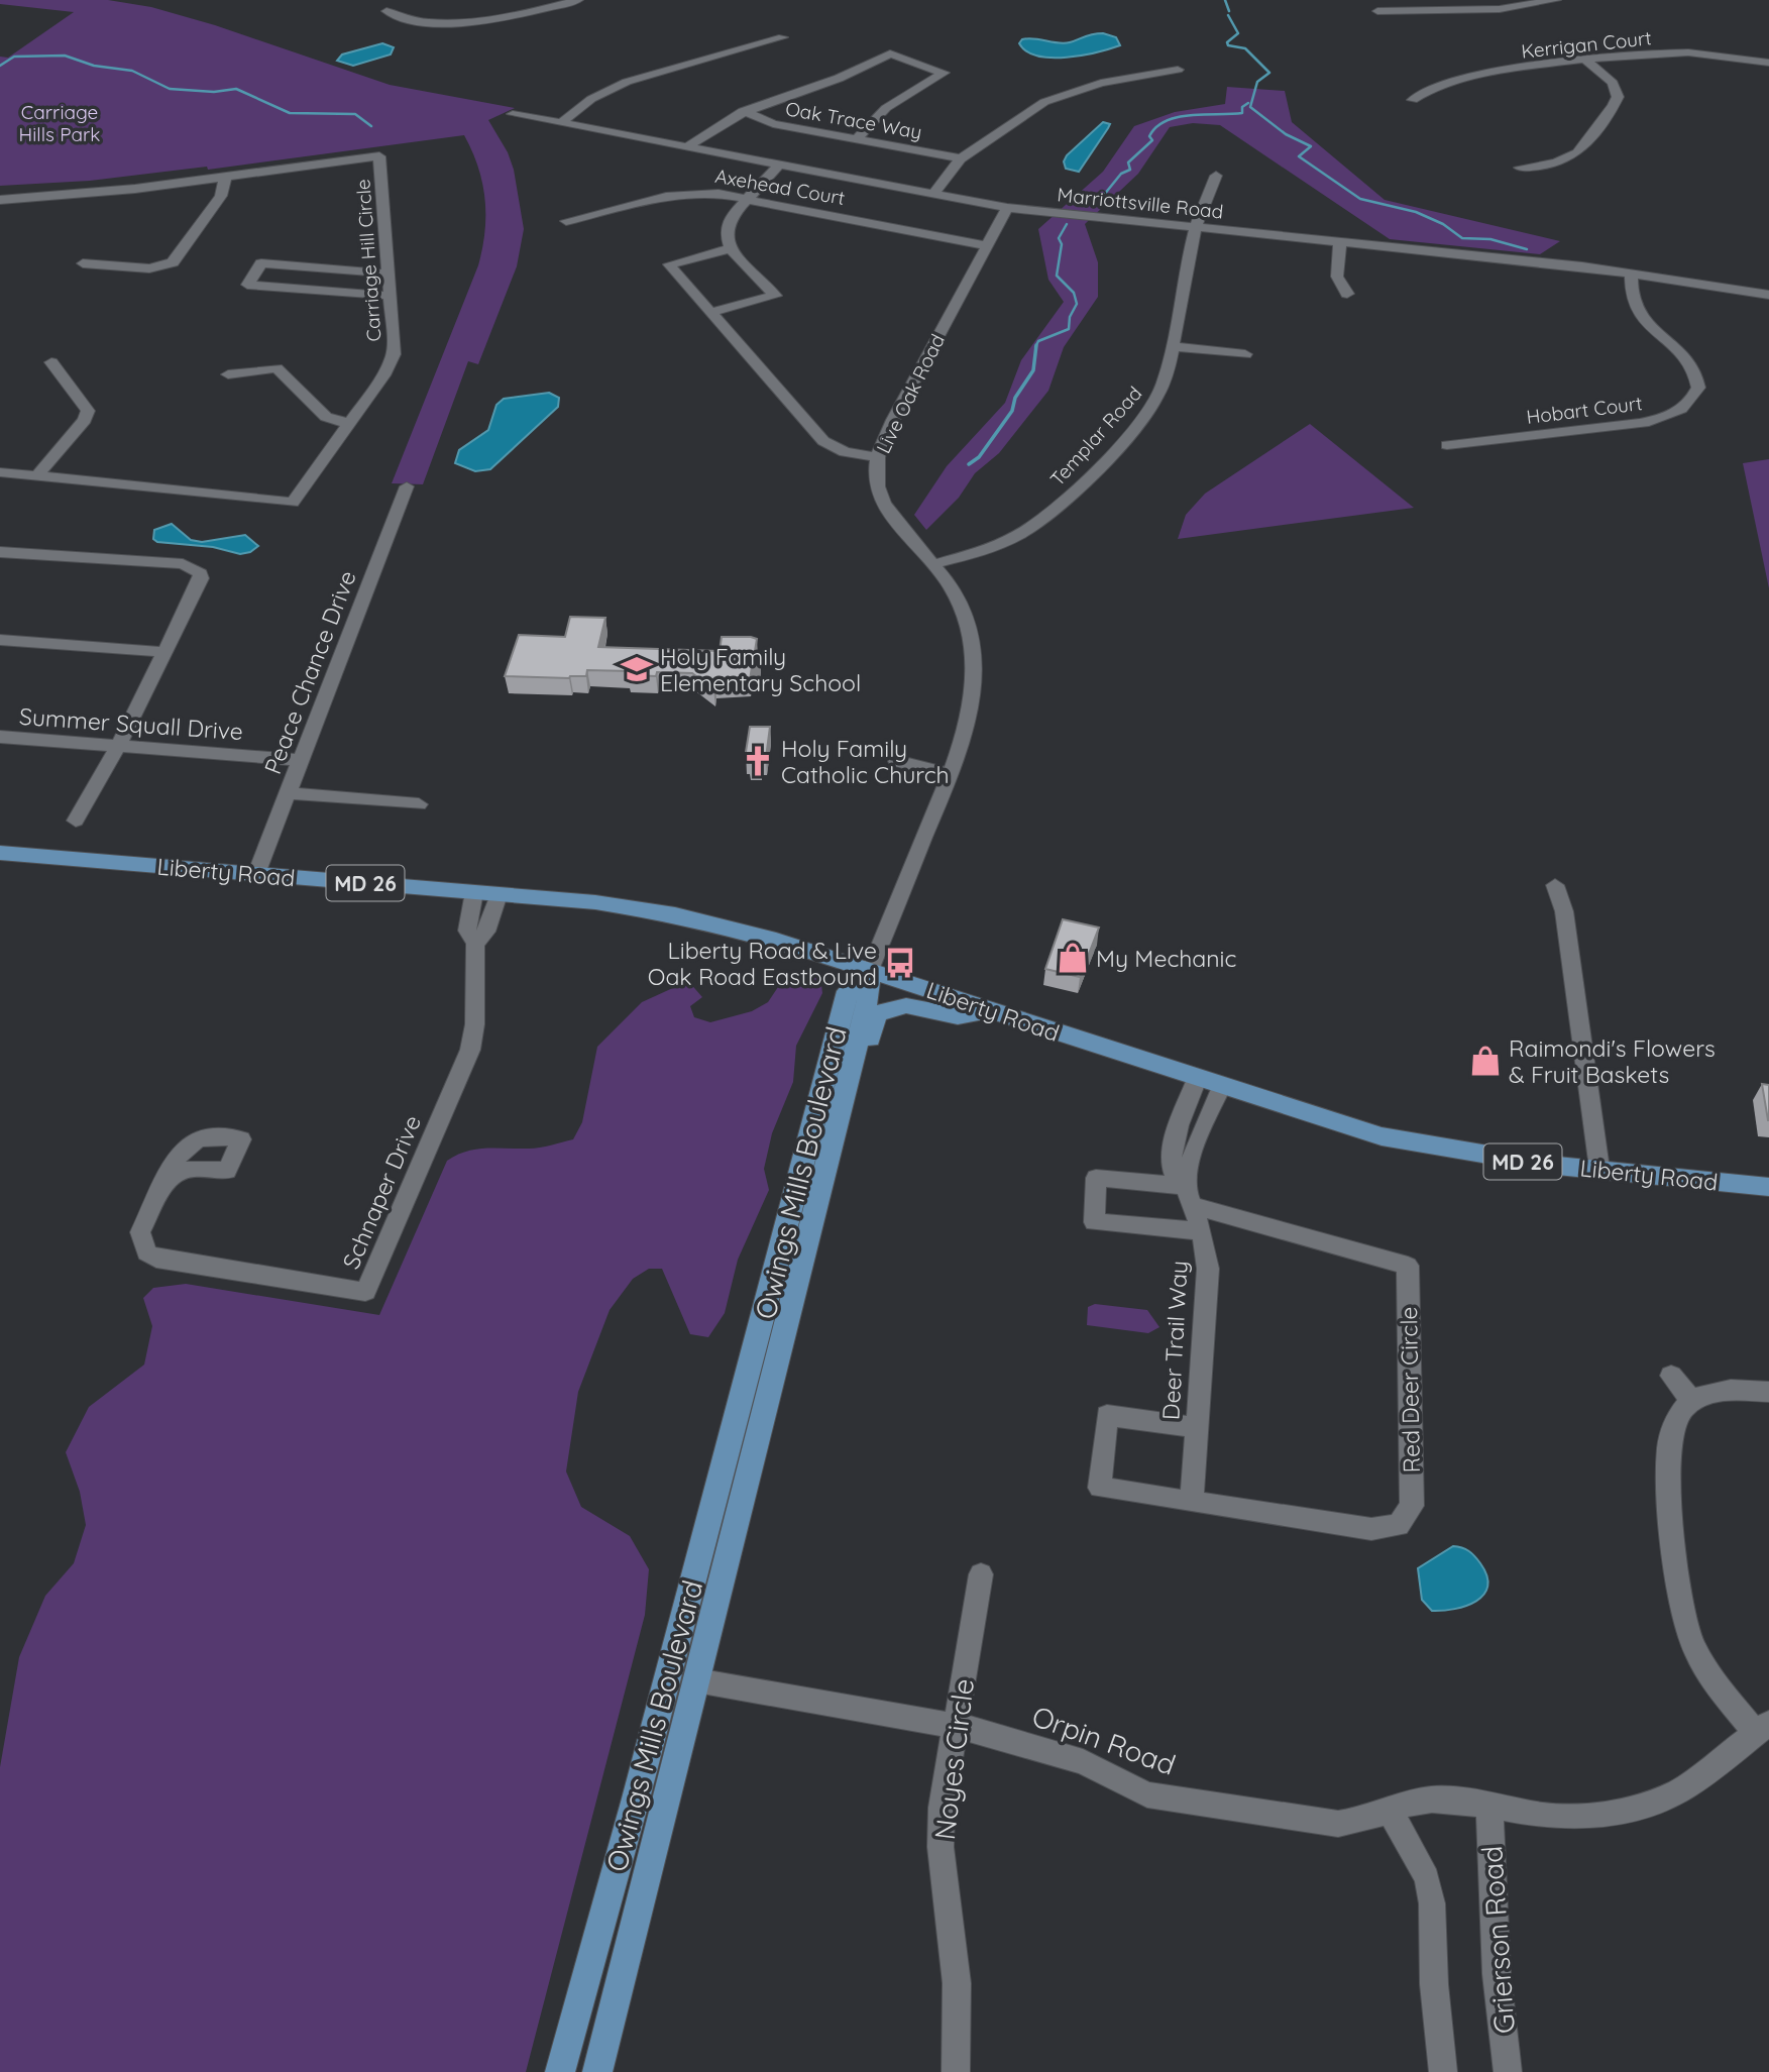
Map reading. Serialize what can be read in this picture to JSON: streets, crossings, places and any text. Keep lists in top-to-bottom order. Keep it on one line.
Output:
{"streets":{"main road":["Liberty Road","MD 26","Owings Mills Boulevard"],"street":["Kerrigan Court","Oak Trace Way","Axehead Court","Marriottsville Road","Carriage Hill Circle","Live Oak Road","Hobart Court","Templar Road","Peace Chance Drive","Summer Squall Drive","Schnaper Drive","Deer Trail Way","Red Deer Circle","Orpin Road","Noyes Circle","Grierson Road"]},"crossings":[["Axehead Court","Live Oak Road"],["Marriottsville Road","Live Oak Road"],["Marriottsville Road","Hobart Court"],["Marriottsville Road","Templar Road"],["Live Oak Road","Templar Road"],["Live Oak Road","Liberty Road"],["Live Oak Road","Owings Mills Boulevard"],["Peace Chance Drive","Summer Squall Drive"],["Peace Chance Drive","Liberty Road"],["Liberty Road","Owings Mills Boulevard"],["Liberty Road","Schnaper Drive"],["Liberty Road","Deer Trail Way"],["Owings Mills Boulevard","Orpin Road"],["Deer Trail Way","Red Deer Circle"],["Orpin Road","Noyes Circle"],["Orpin Road","Grierson Road"]],"parks":["Carriage Hills Park"],"places":{"school or university":["Holy Family Elementary School"],"church":["Holy Family Catholic Church"],"shop":["My Mechanic","Raimondi's Flowers & Fruit Baskets"],"bus stop":["Liberty Road & Live Oak Road Eastbound"]}}
